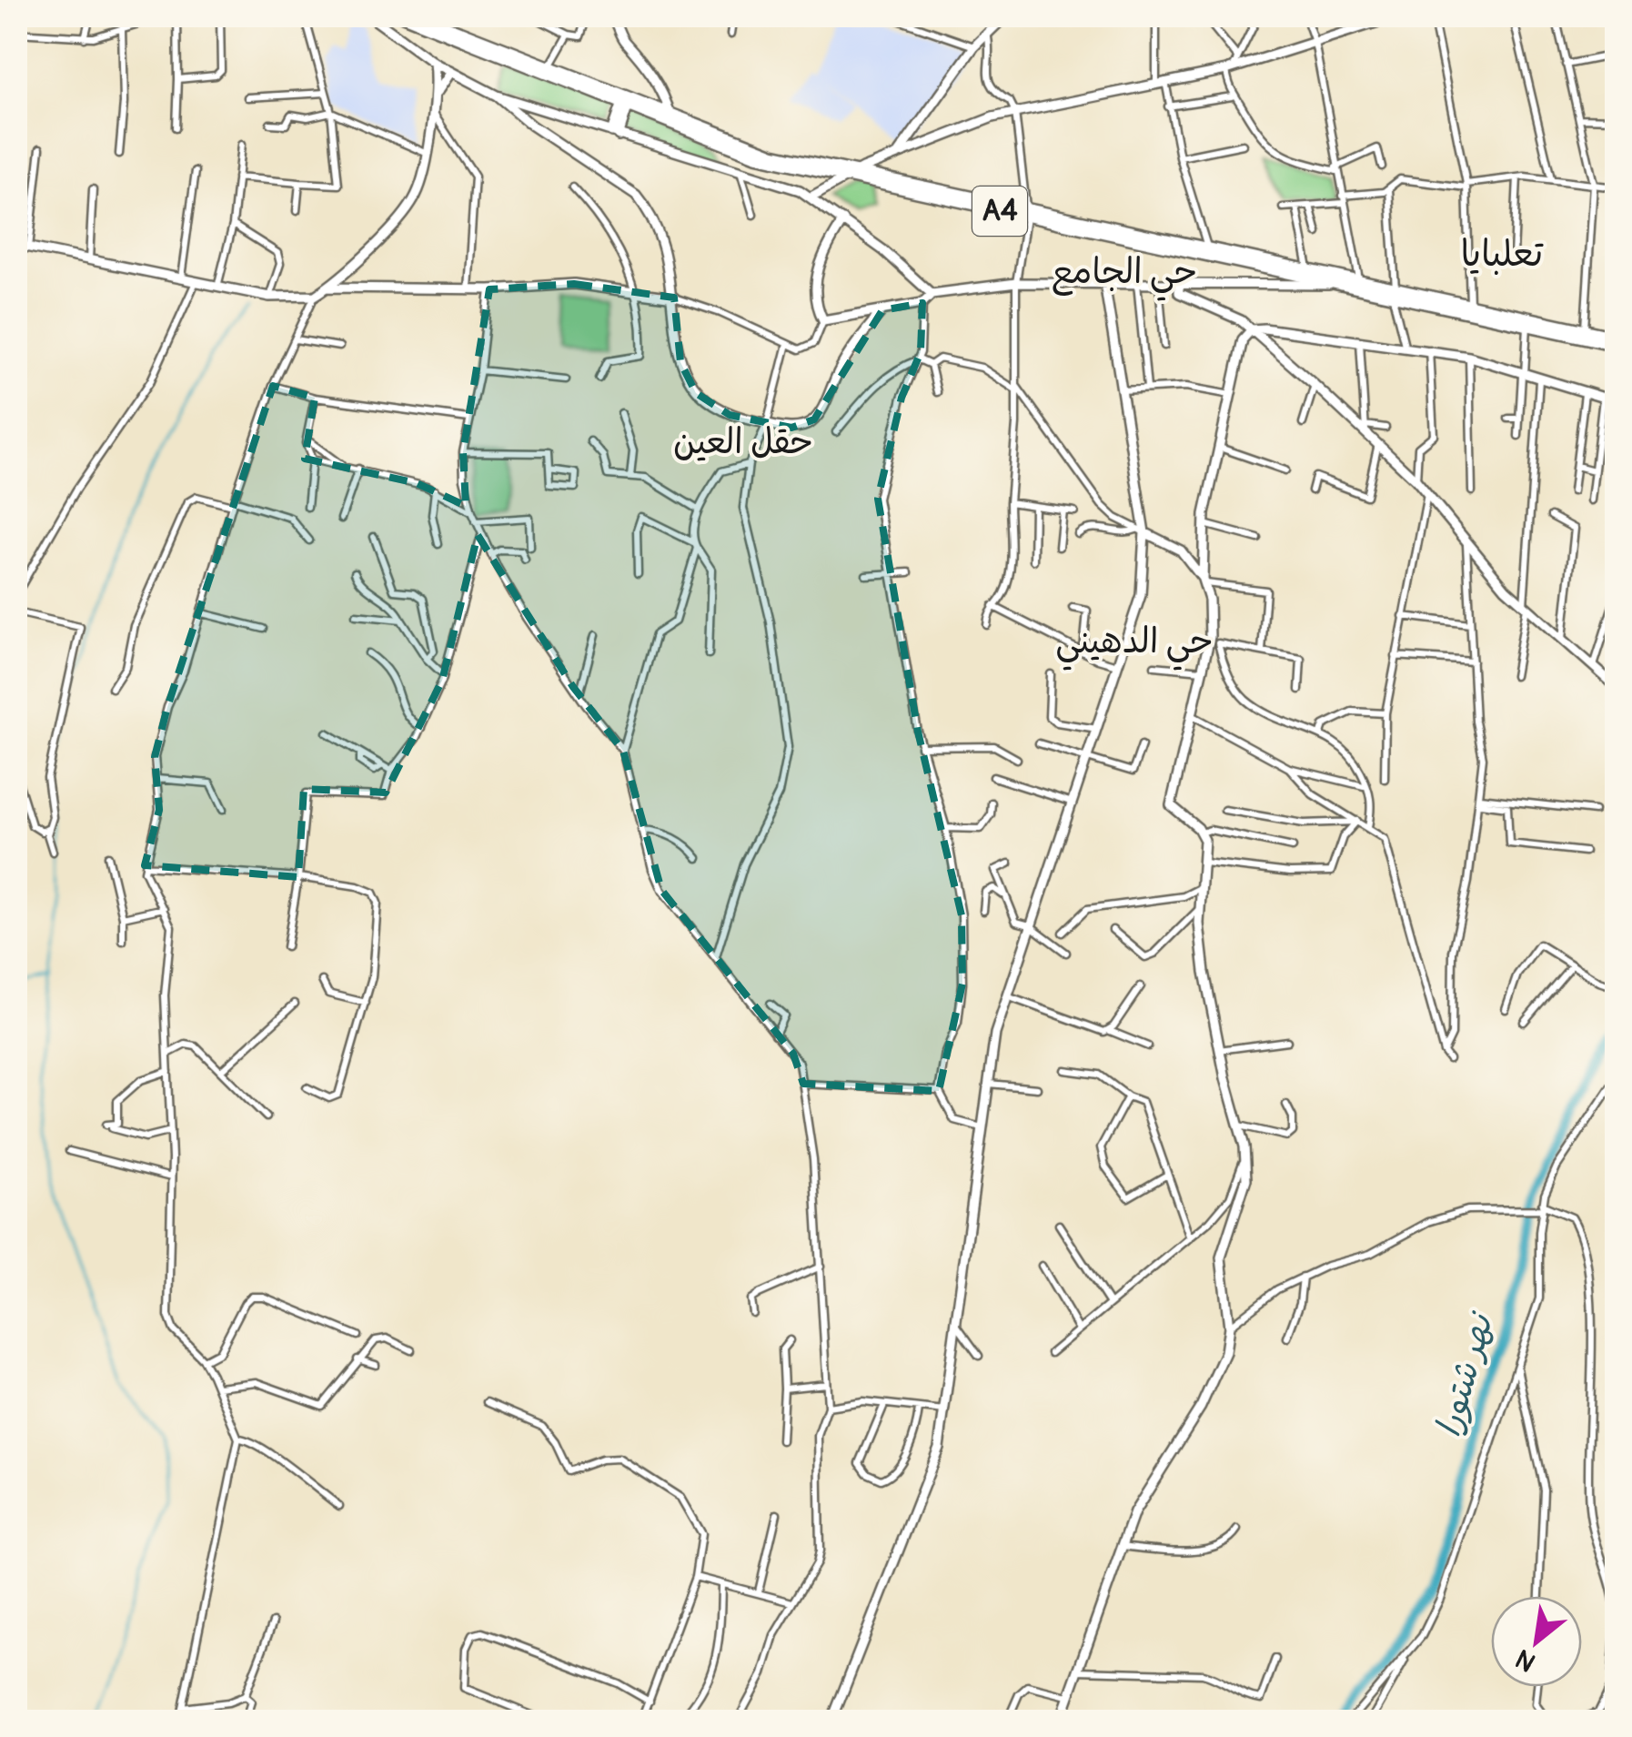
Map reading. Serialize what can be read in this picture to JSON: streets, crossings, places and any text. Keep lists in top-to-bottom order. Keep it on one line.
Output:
{"streets":{"highway":["A4"]},"districts":["تعلبايا","حي الجامع","حقل العين","حي الدهيني"],"water":["نهر شتورا"],"north":"bottom left"}
